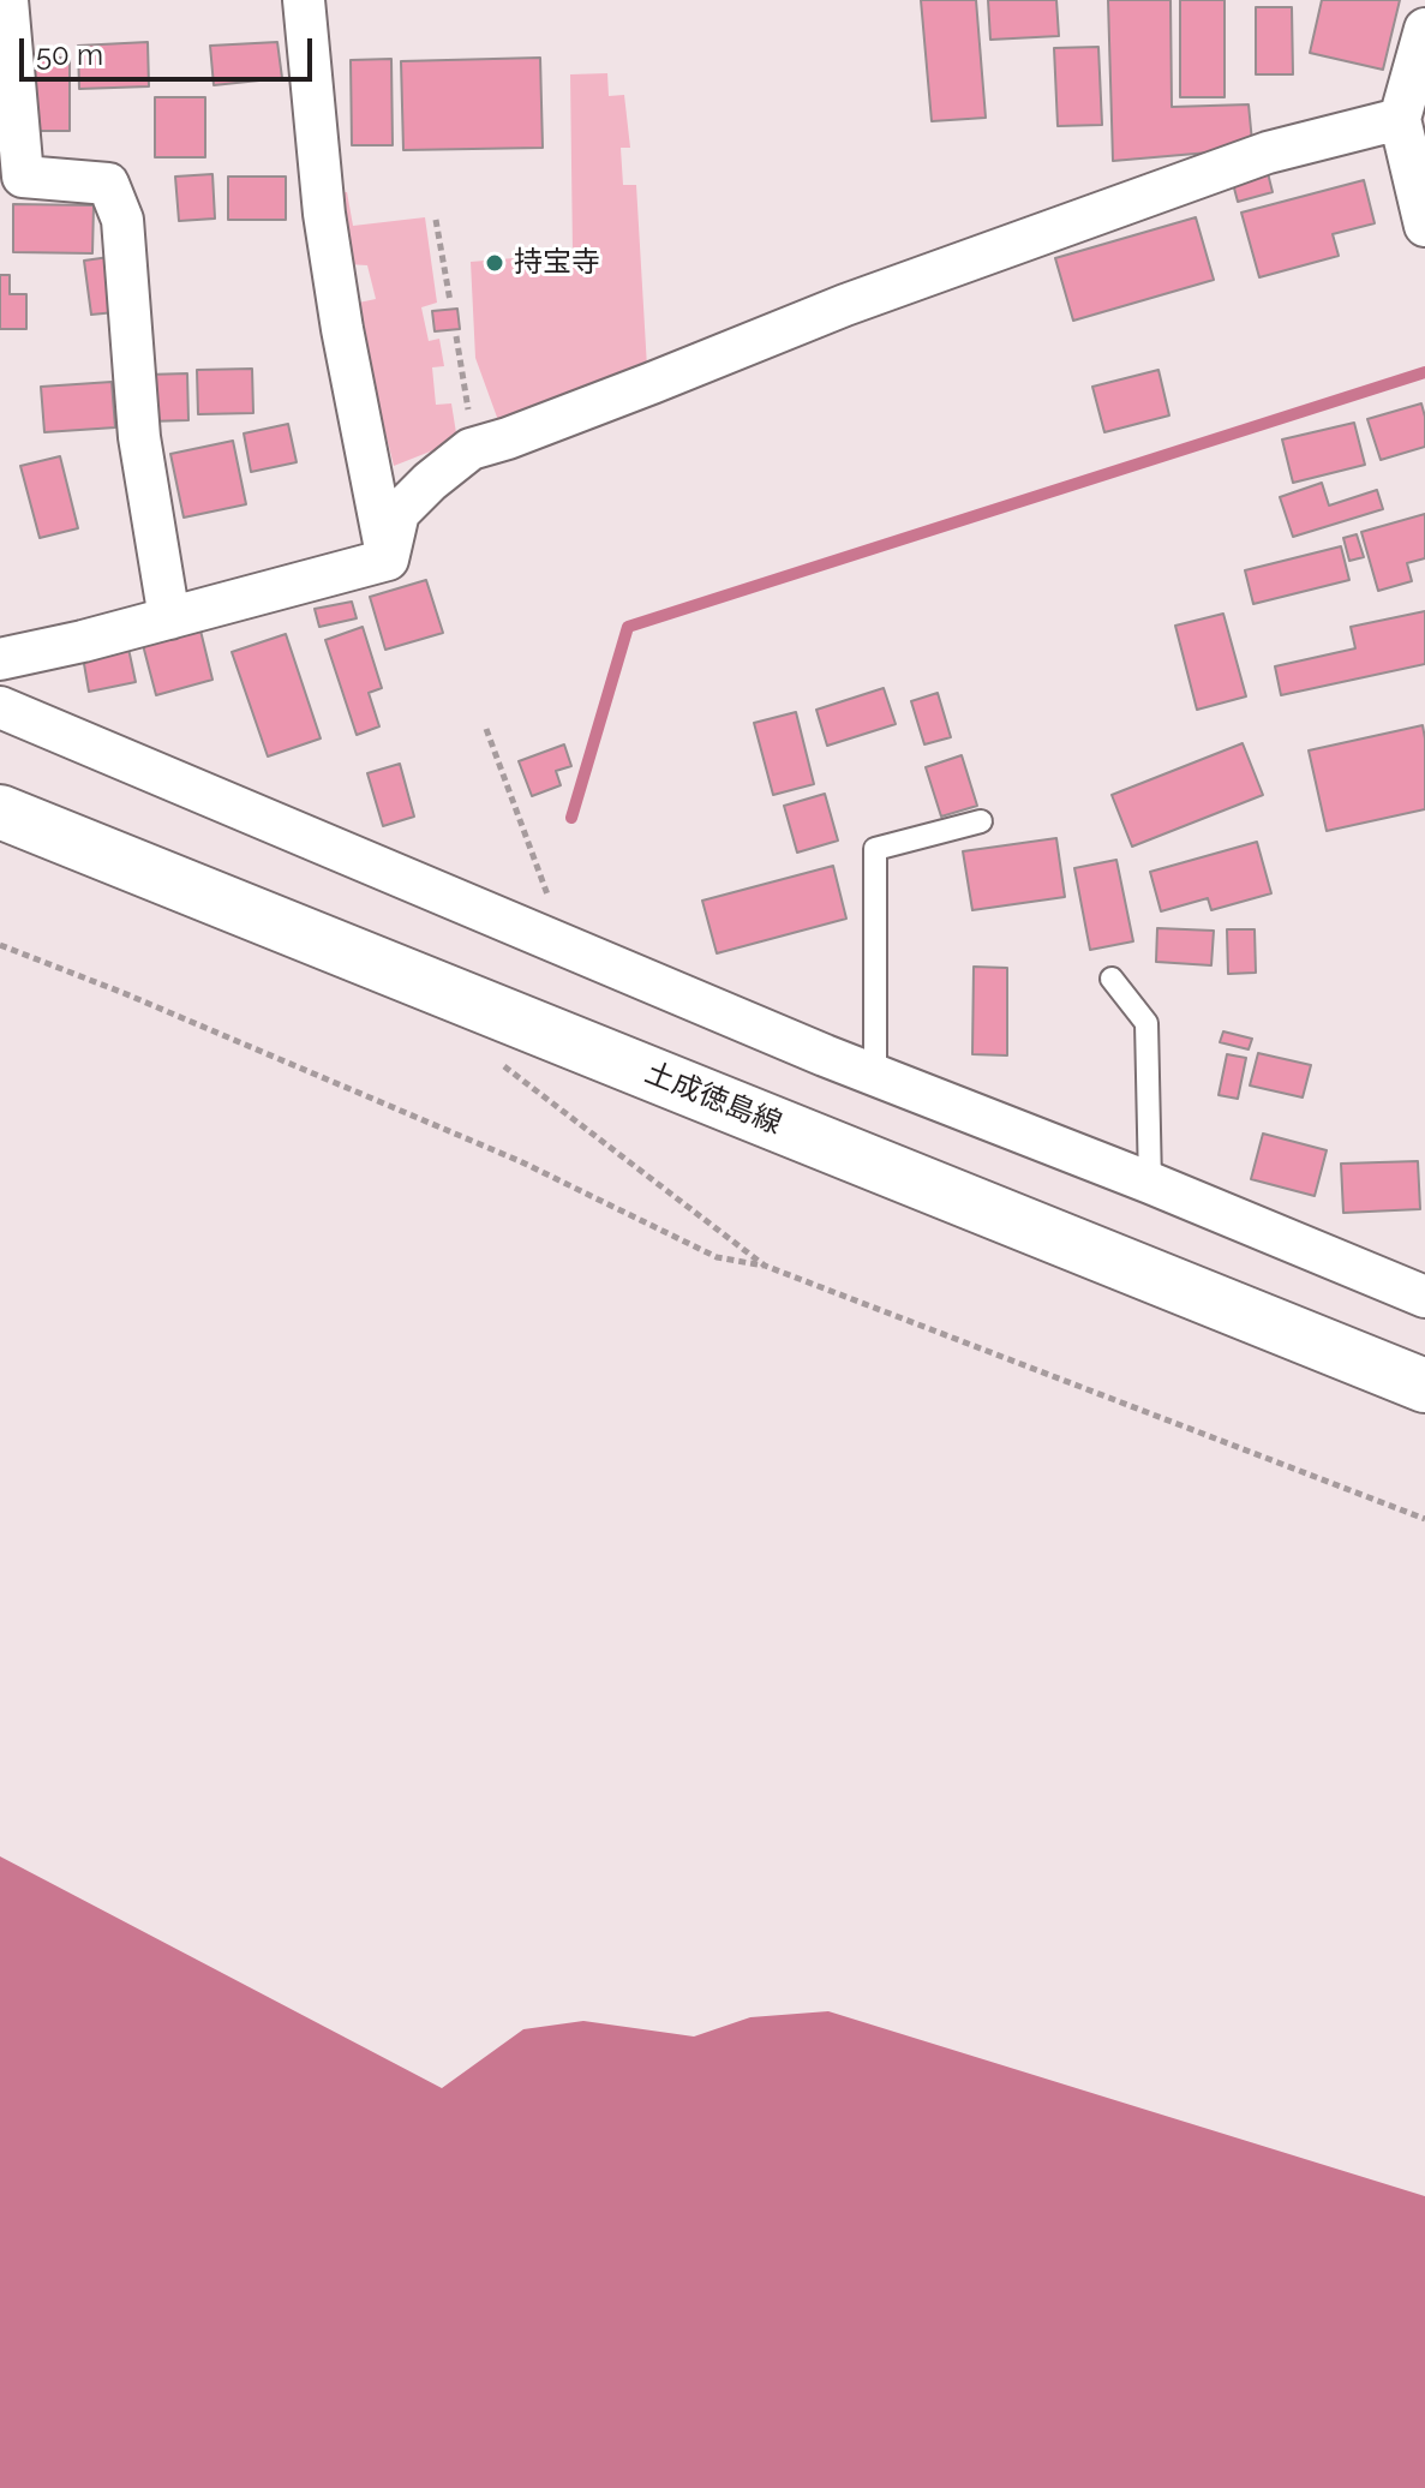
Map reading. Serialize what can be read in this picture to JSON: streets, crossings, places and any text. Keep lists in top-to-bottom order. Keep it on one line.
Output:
{"streets":{"main road":["土成徳島線"]},"places":["持宝寺"],"scale_bar":"50 m"}
